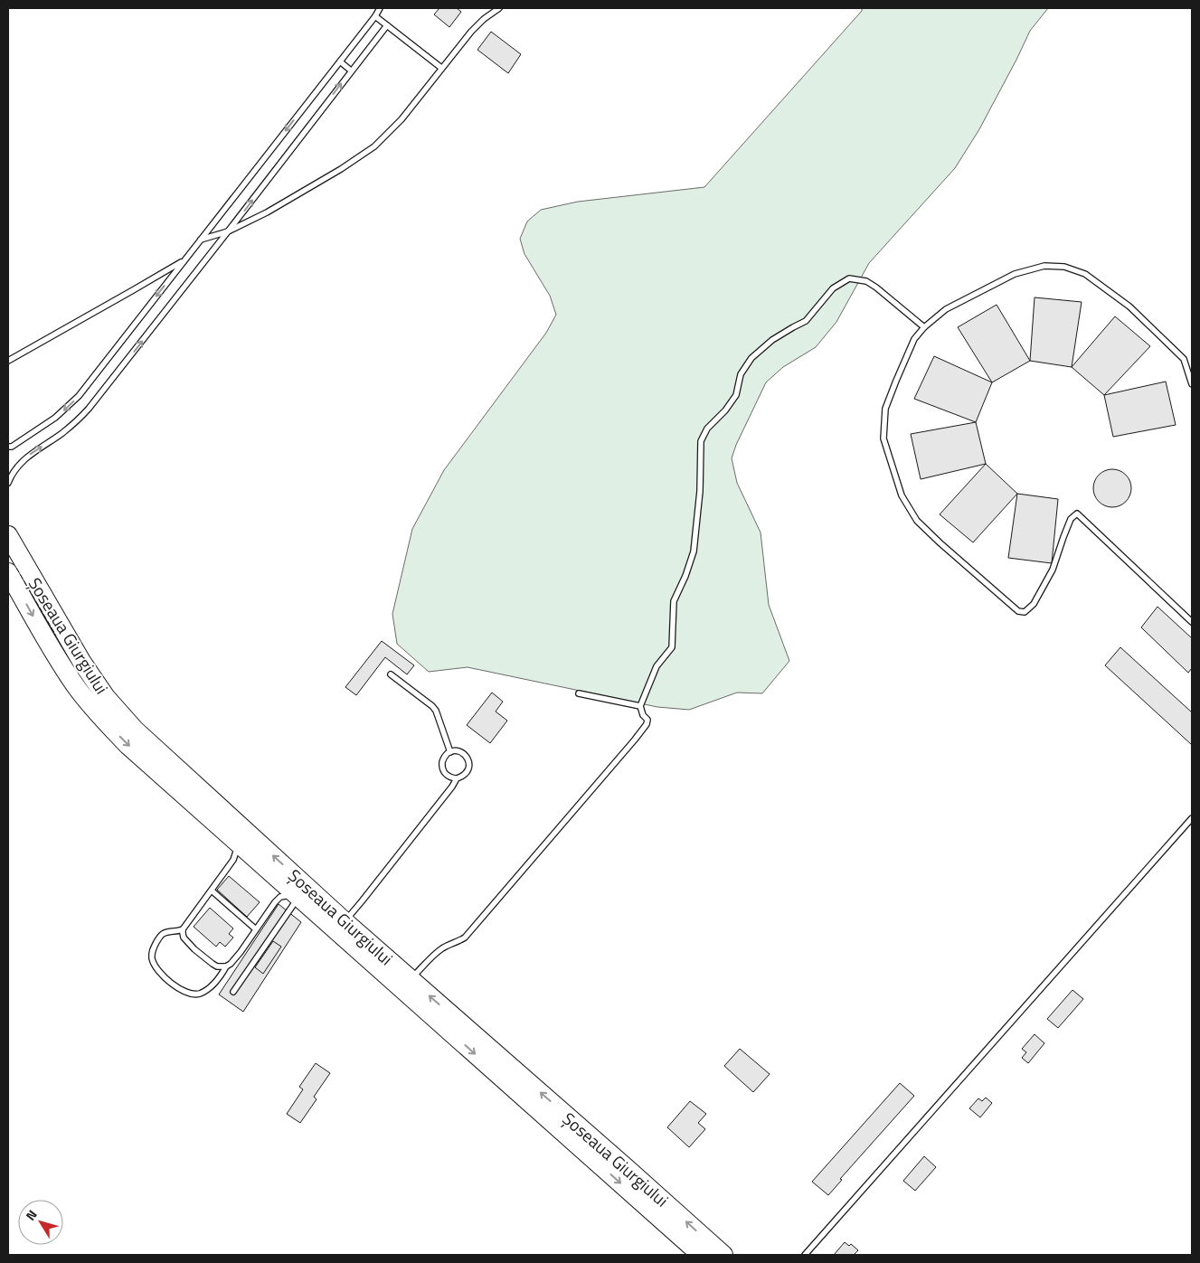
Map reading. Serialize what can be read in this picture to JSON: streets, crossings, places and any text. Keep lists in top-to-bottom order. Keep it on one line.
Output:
{"streets":{"highway":["Șoseaua Giurgiului"]},"north":"top left"}
